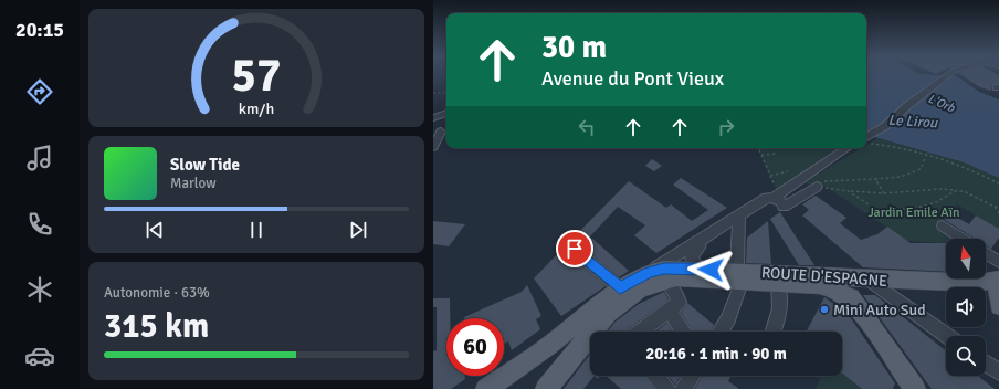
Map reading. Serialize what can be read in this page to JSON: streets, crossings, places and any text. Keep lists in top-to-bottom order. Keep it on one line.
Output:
{"streets":{"main road":["ROUTE D'ESPAGNE"]},"water":["L'Orb","Le Lirou"],"parks":["Jardin Emile Aïn"],"places":["Mini Auto Sud"],"north":"top","page":{"tabs":"20:15","turn":["30 m","Avenue du Pont Vieux"],"song":["Slow Tide","Marlow"],"tile":["Autonomie · 63%","315 km"],"limit":"60","trip":"20:16 · 1 min · 90 m","gauge":["57","km/h"]}}
